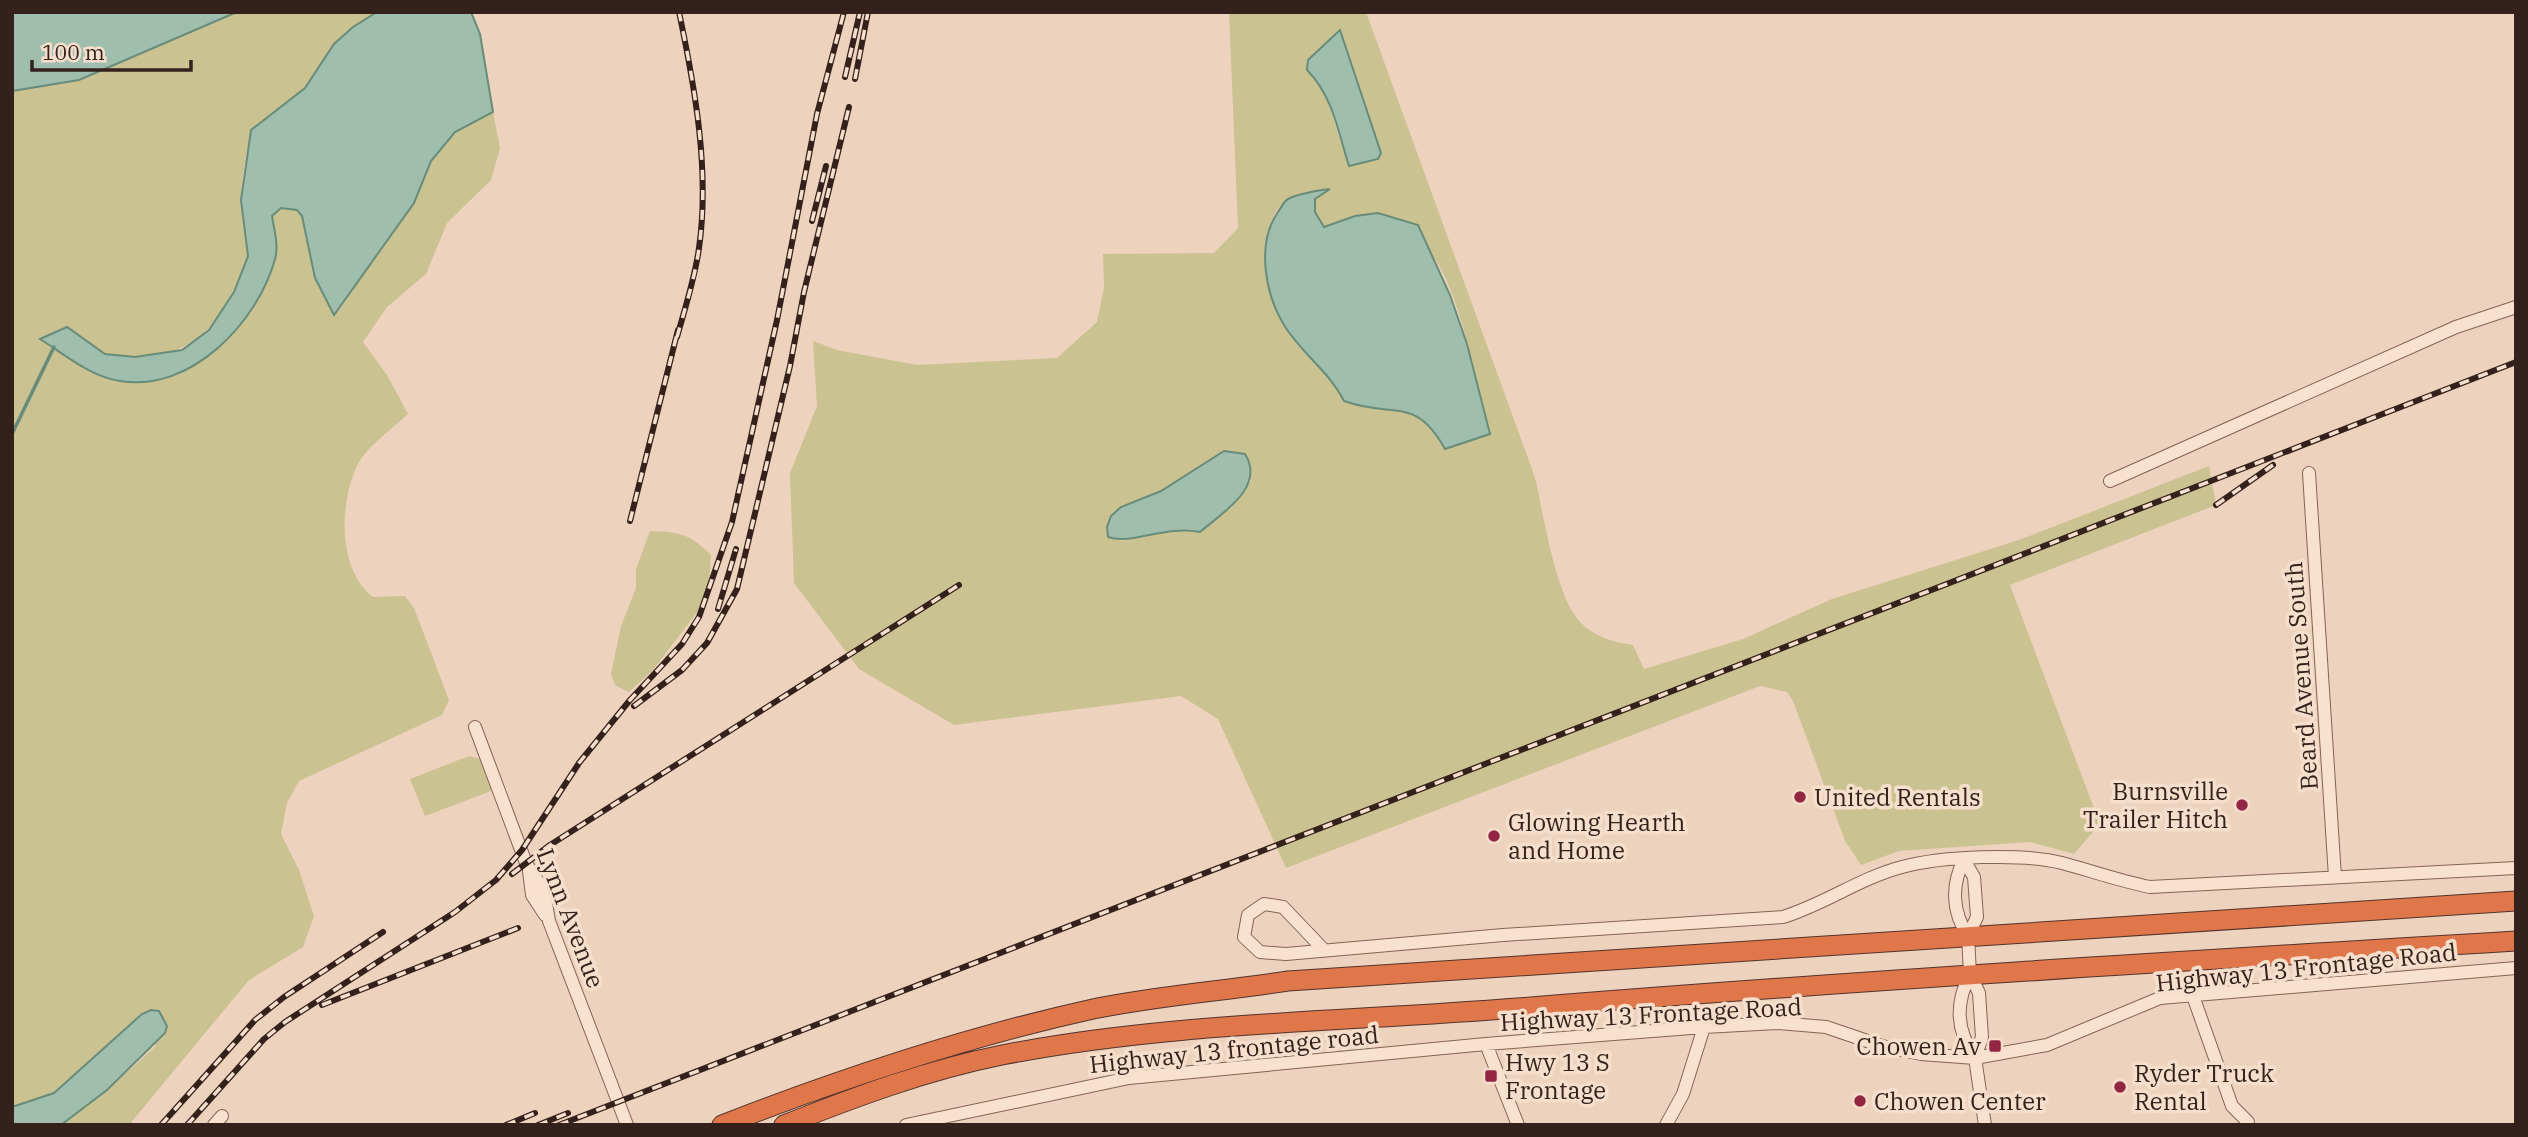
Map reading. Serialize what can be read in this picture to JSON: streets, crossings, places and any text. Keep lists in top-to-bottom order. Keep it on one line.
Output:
{"streets":{"street":["Beard Avenue South","Lynn Avenue","Highway 13 Frontage Road","Highway 13 frontage road"]},"crossings":[["Highway 13 Frontage Road","Highway 13 frontage road"]],"places":{"other":["United Rentals","Burnsville Trailer Hitch","Glowing Hearth and Home","Ryder Truck Rental","Chowen Center"],"transit":["Chowen Av","Hwy 13 S Frontage"]},"scale_bar":"100 m"}
